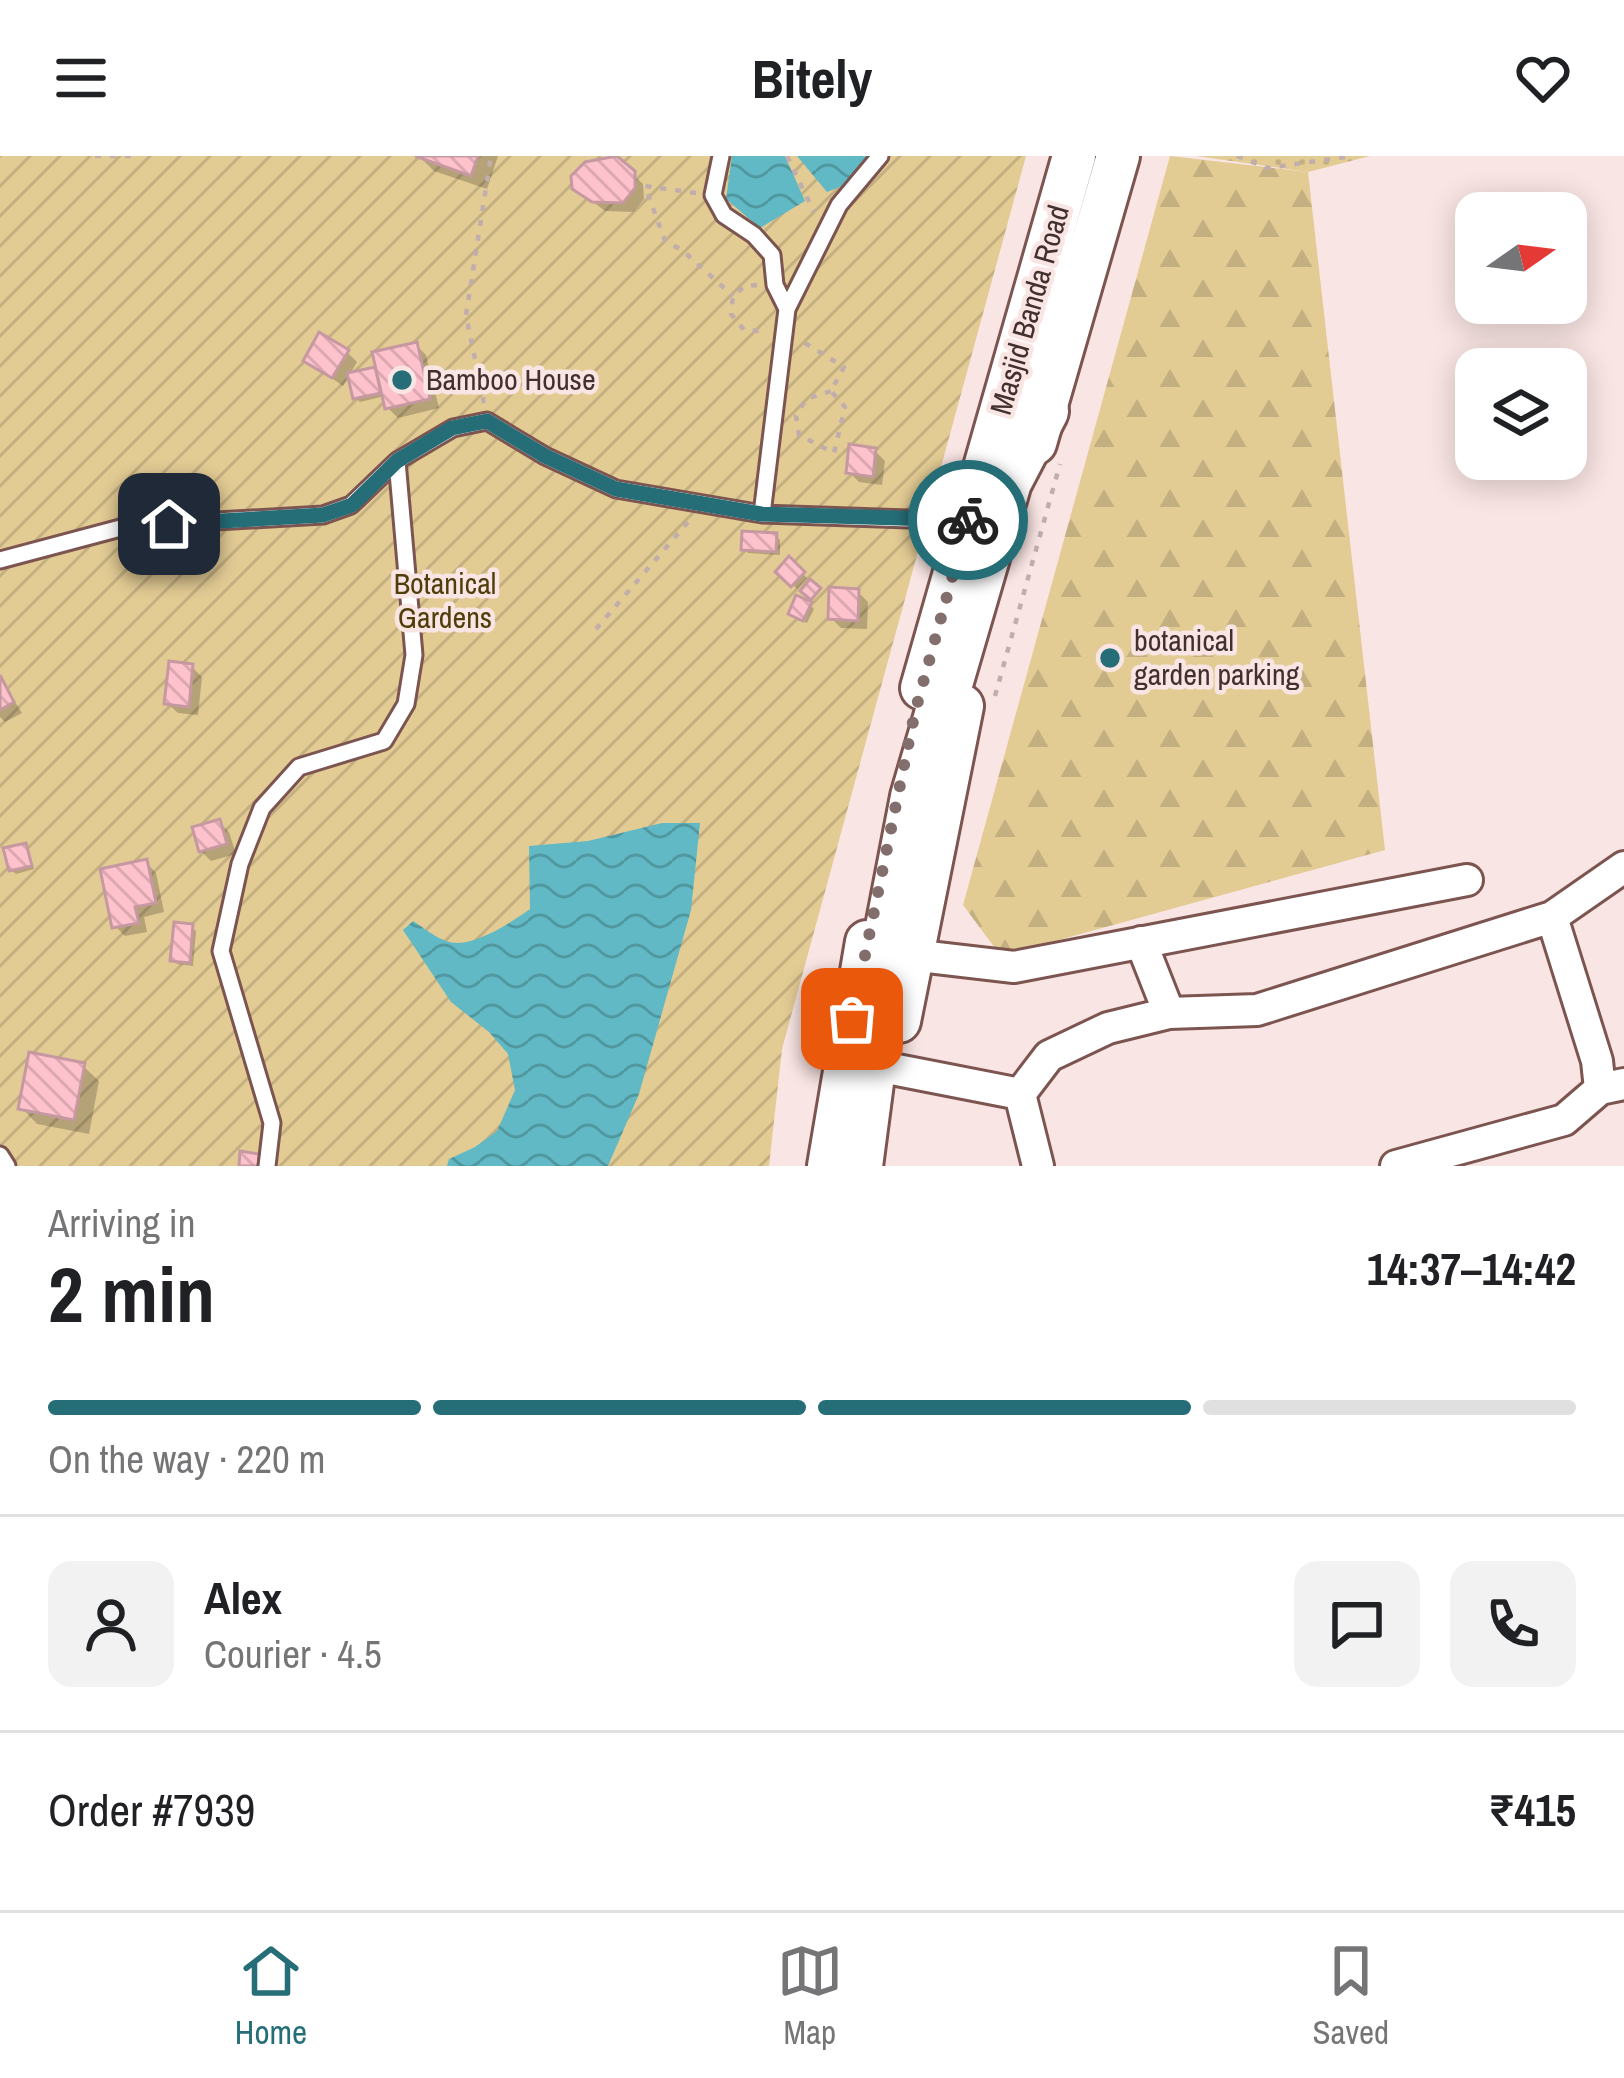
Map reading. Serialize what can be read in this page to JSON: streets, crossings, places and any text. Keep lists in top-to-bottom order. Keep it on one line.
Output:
{"streets":{"main road":["Masjid Banda Road"]},"parks":["Botanical Gardens"],"places":["Bamboo House","botanical garden parking"],"north":"right","page":{"header":"Bitely","heading":["2 min","Arriving in","14:37–14:42"],"panel":["Alex","Courier · 4.5","Order #7939","₹415"],"bar":"On the way · 220 m","tabs":["Home","Map","Saved"]}}
